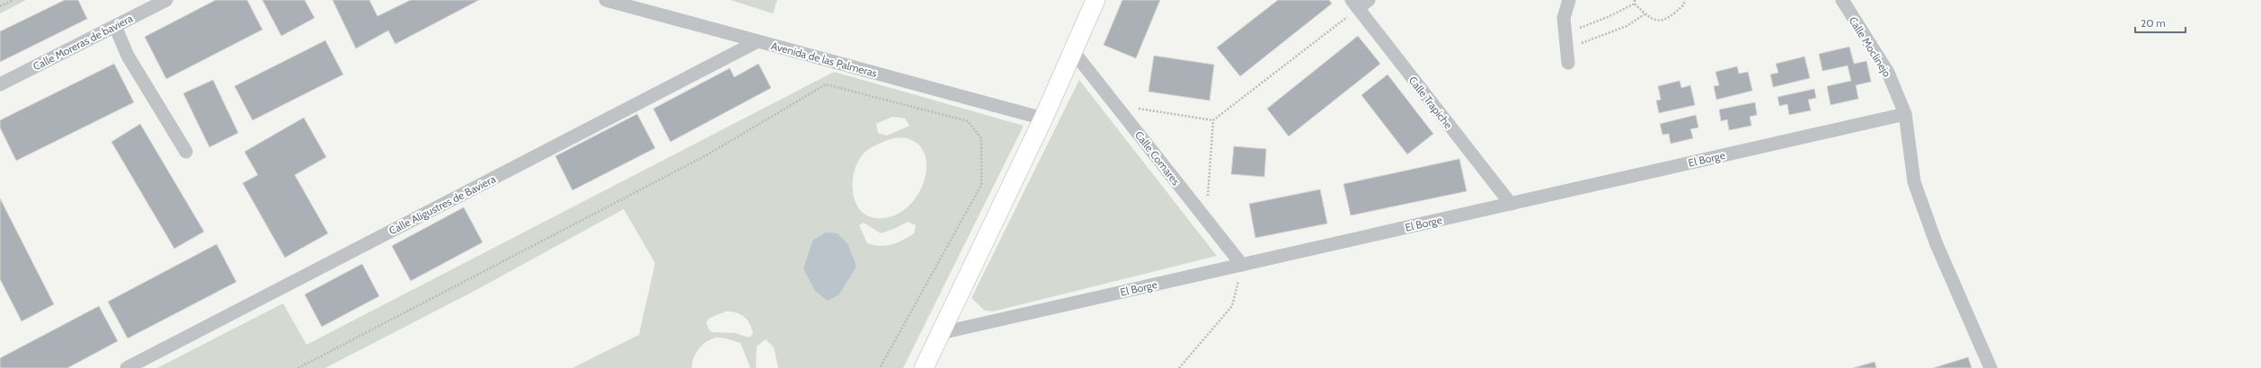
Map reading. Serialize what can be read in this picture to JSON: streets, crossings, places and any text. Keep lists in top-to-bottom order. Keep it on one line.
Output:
{"streets":{"street":["Calle Moreras de baviera","Calle Moclinejo","Avenida de las Palmeras","Calle Trapiche","Calle Comares","El Borge","Calle Aligustres de Baviera"]},"crossings":[["Calle Moclinejo","El Borge"],["Avenida de las Palmeras","Calle Aligustres de Baviera"],["Calle Trapiche","El Borge"],["Calle Comares","El Borge"]],"scale_bar":"20 m"}
